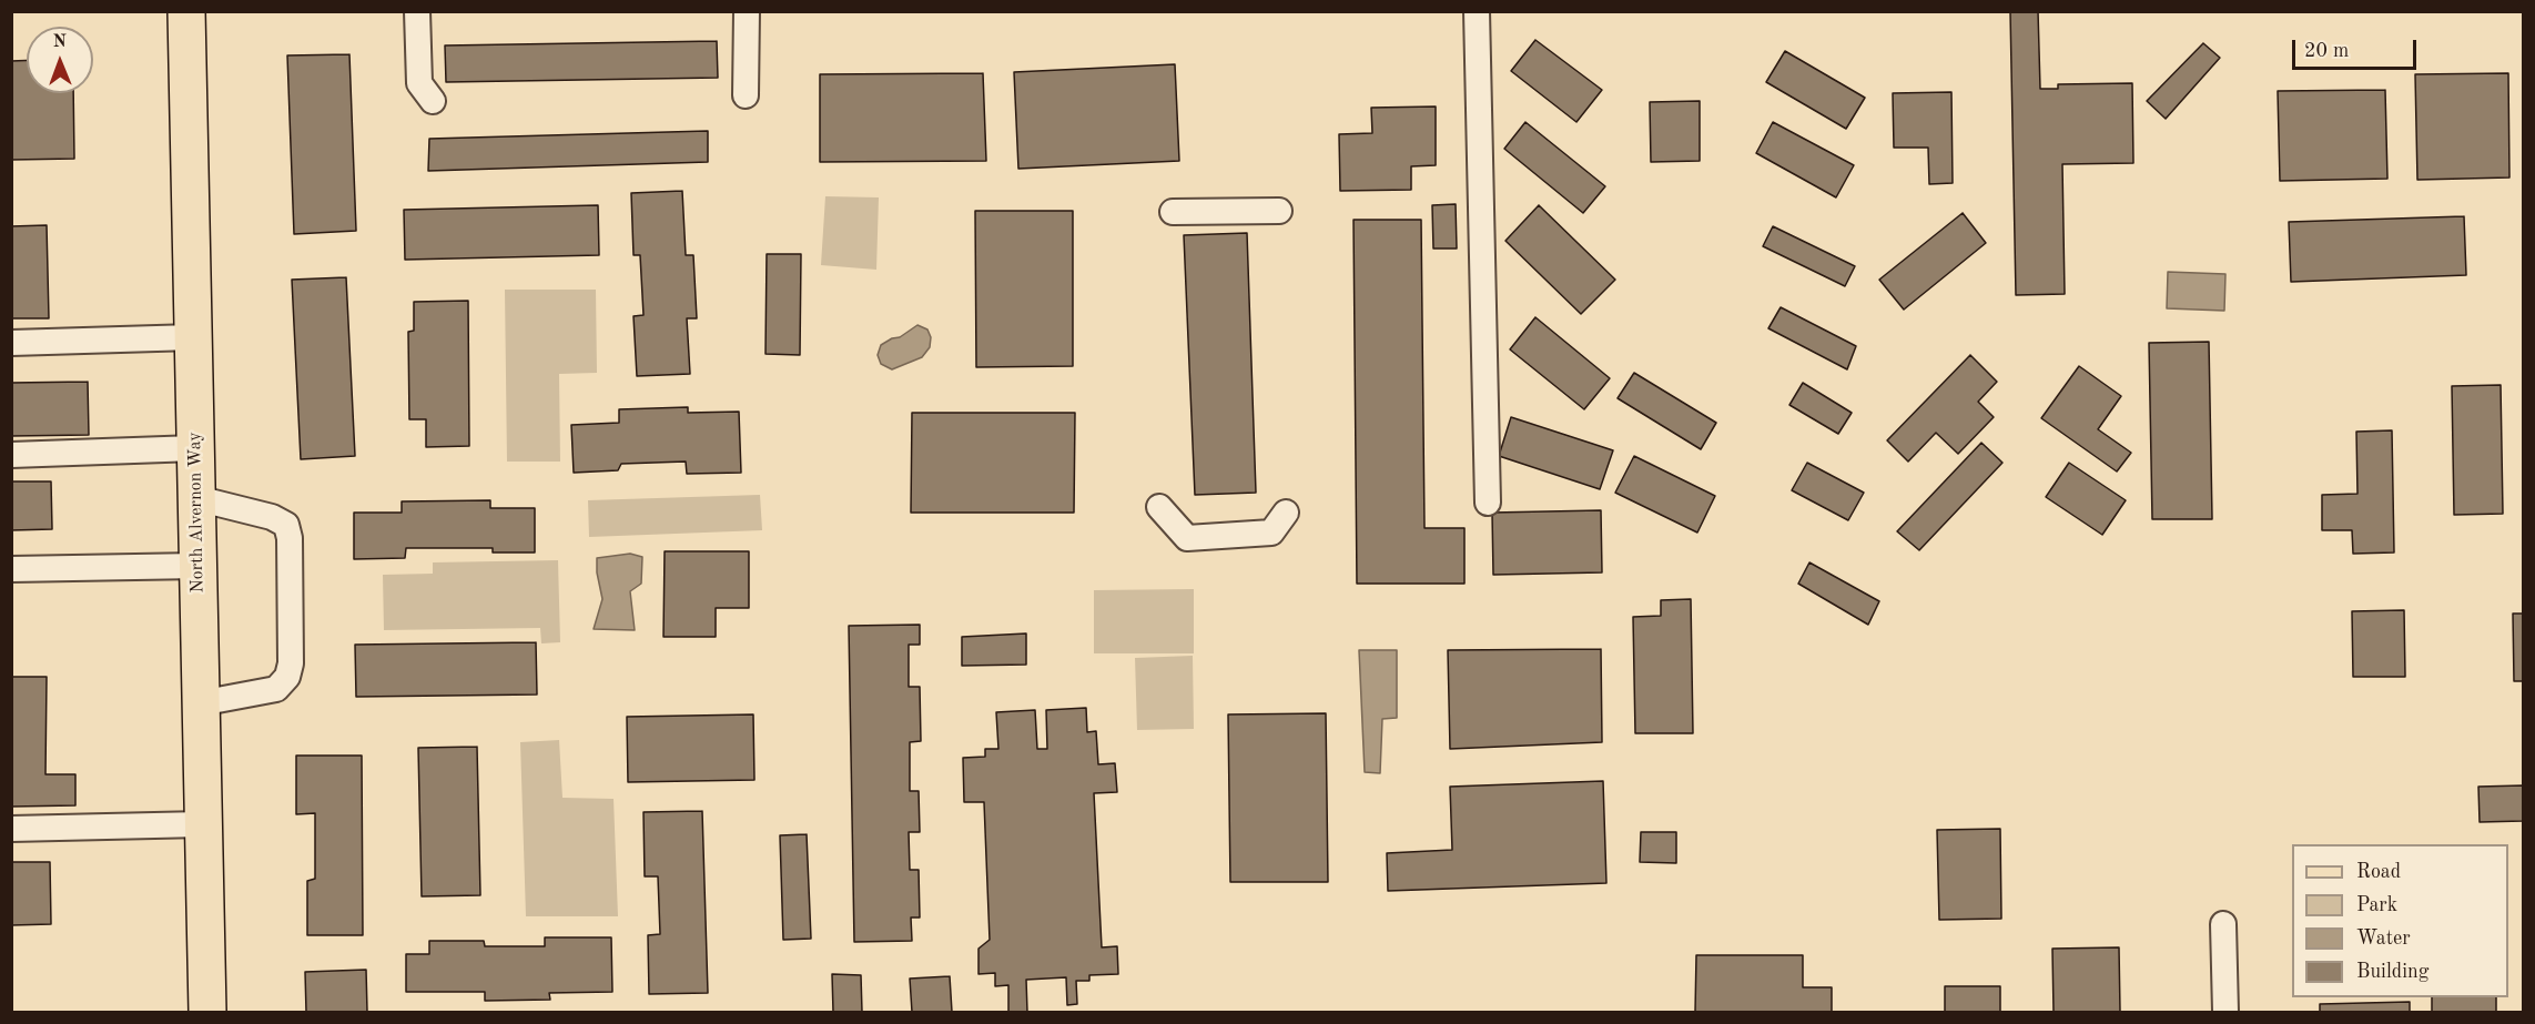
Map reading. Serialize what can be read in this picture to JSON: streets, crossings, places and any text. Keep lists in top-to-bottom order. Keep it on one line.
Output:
{"streets":{"main road":["North Alvernon Way"]},"legend":["Road","Park","Water","Building"],"scale_bar":"20 m","north":"top"}
